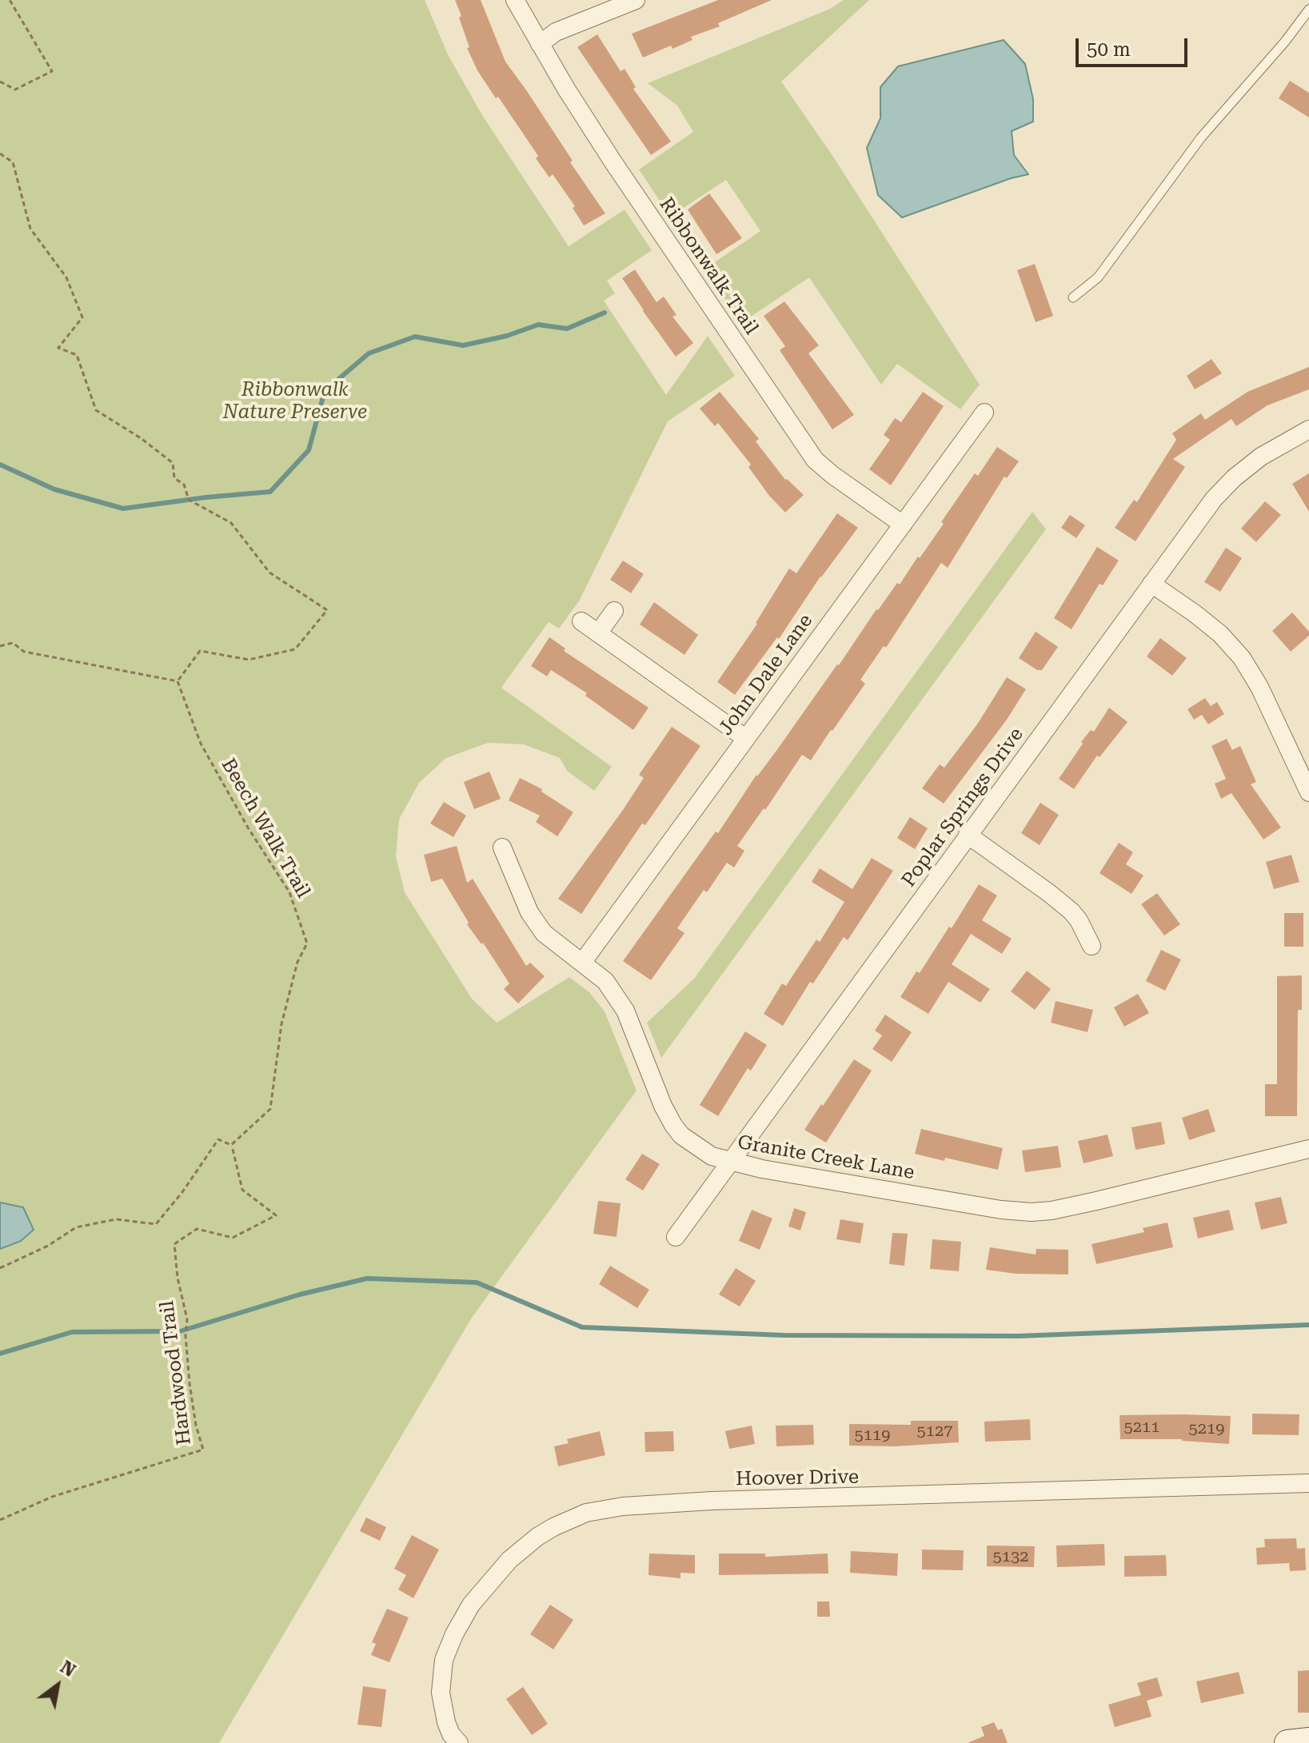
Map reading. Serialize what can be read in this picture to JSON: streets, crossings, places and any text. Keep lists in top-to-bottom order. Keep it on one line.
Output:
{"streets":{"street":["Ribbonwalk Trail","John Dale Lane","Poplar Springs Drive","Granite Creek Lane","Hoover Drive"],"path":["Beech Walk Trail","Hardwood Trail"]},"crossings":[["Ribbonwalk Trail","John Dale Lane"],["John Dale Lane","Granite Creek Lane"],["Poplar Springs Drive","Granite Creek Lane"],["Beech Walk Trail","Hardwood Trail"]],"parks":["Ribbonwalk Nature Preserve"],"house_numbers":["5211","5219","5127","5119","5132"],"scale_bar":"50 m","north":"top right"}
